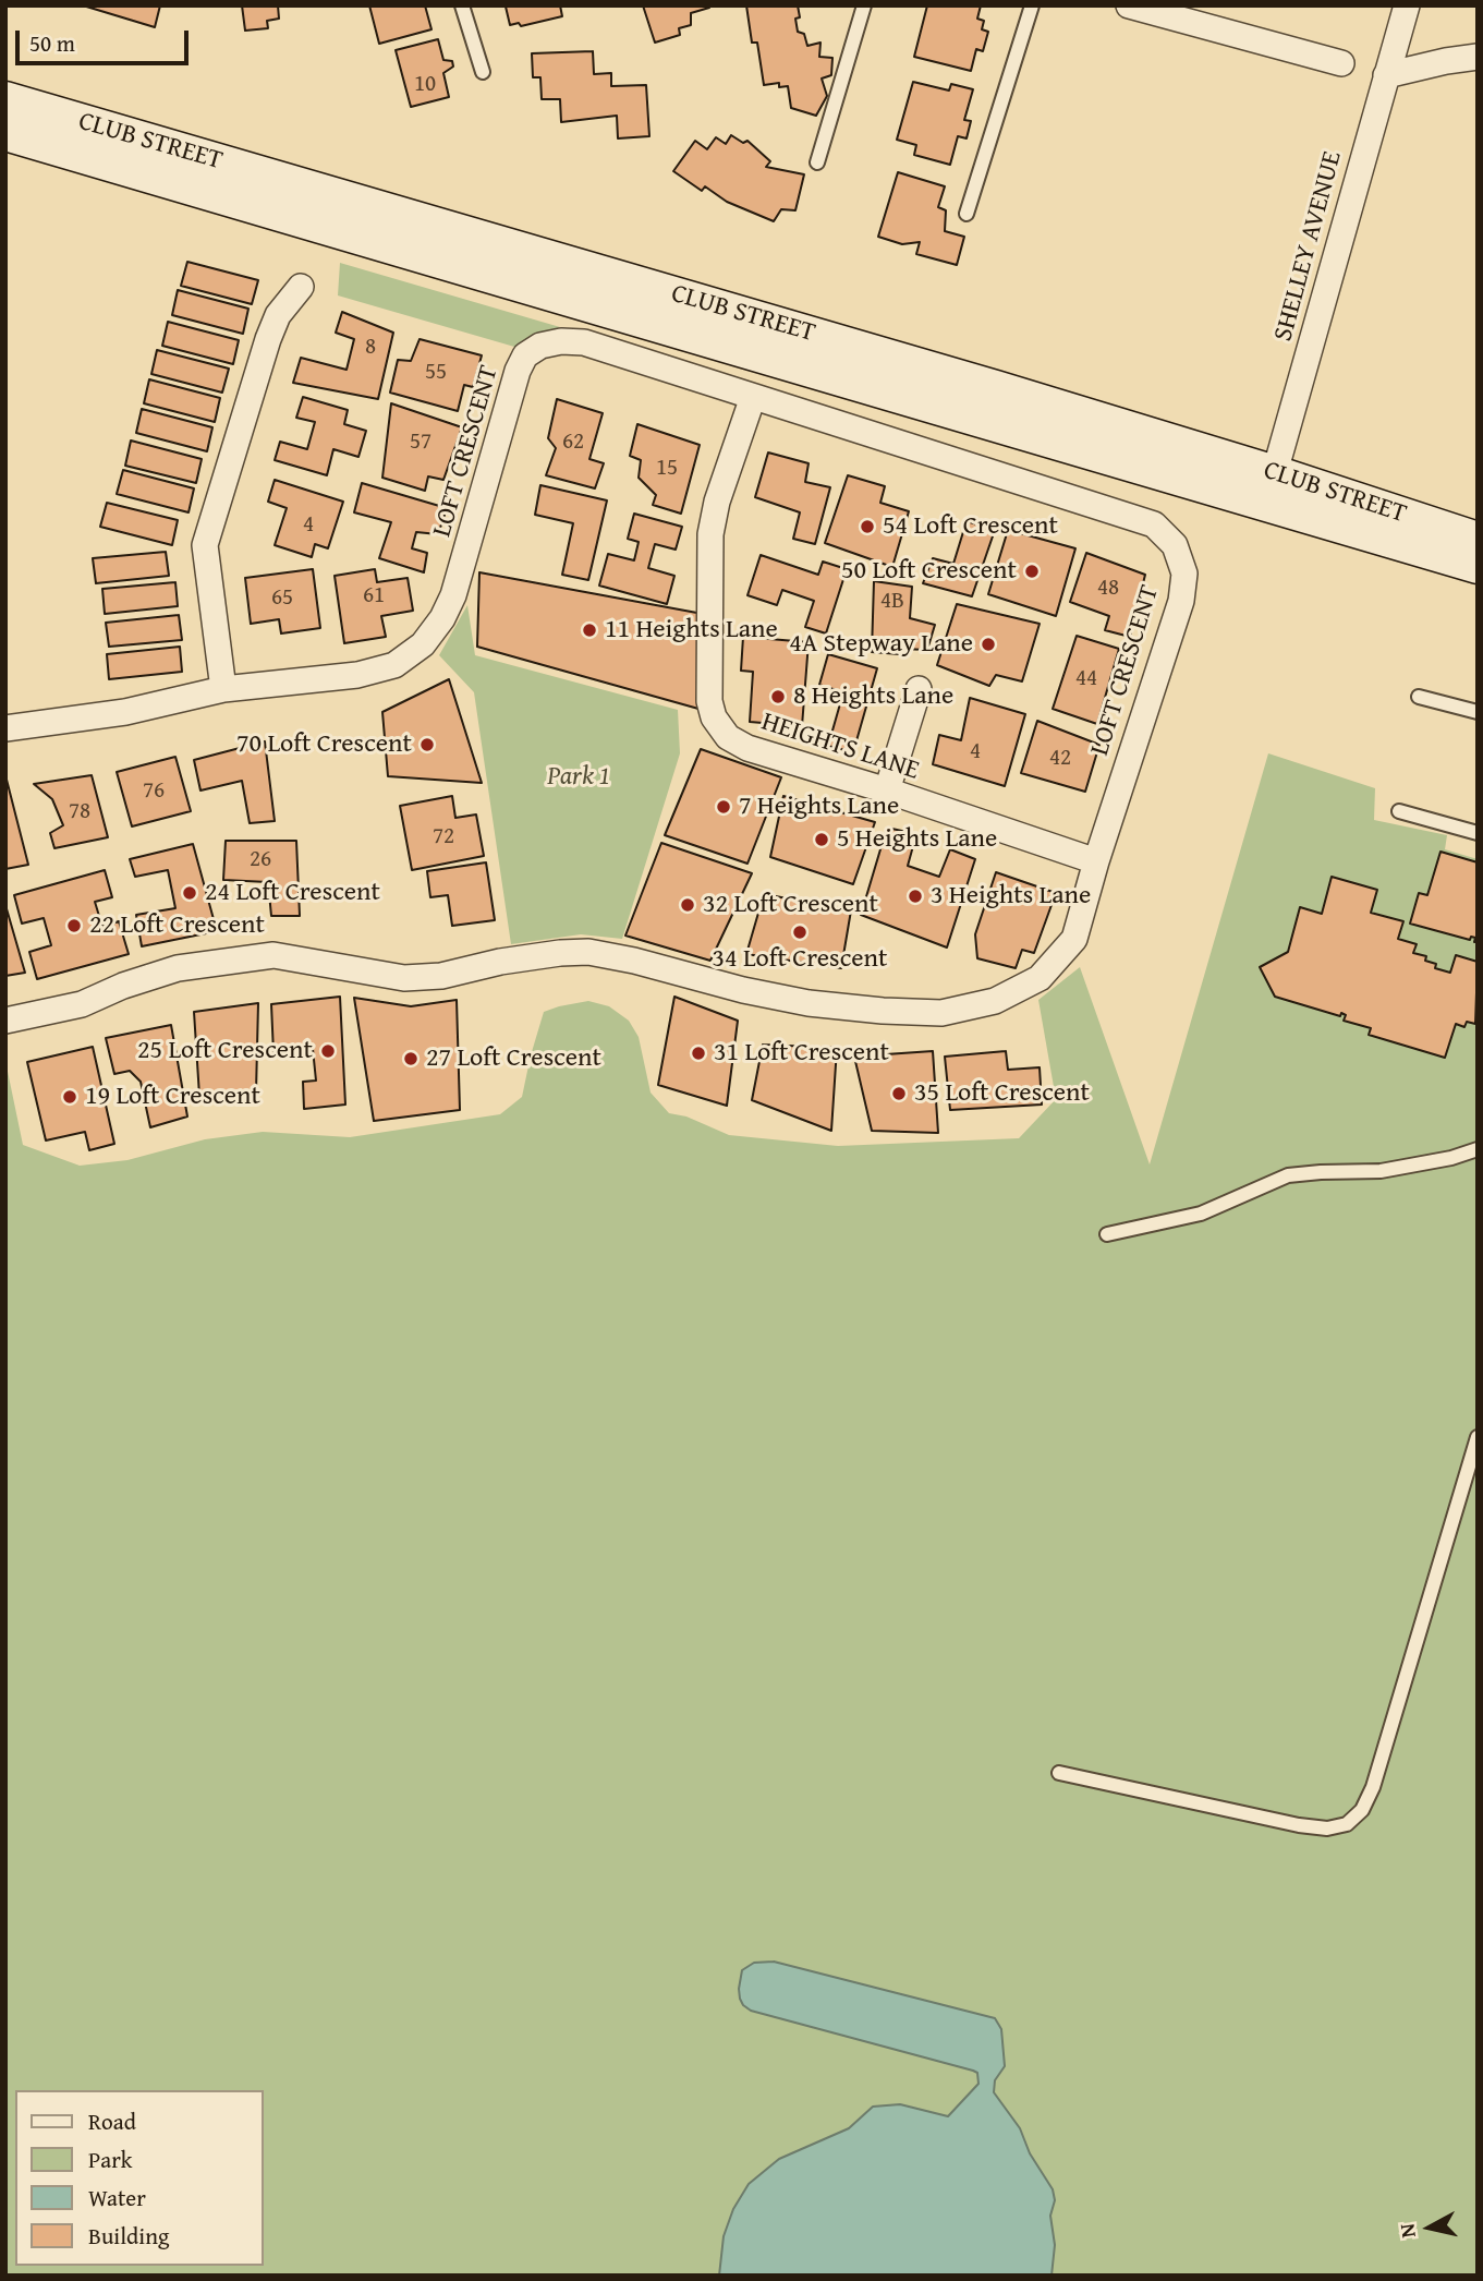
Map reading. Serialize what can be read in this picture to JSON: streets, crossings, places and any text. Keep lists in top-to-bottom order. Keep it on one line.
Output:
{"streets":{"main road":["CLUB STREET"],"street":["SHELLEY AVENUE","LOFT CRESCENT","HEIGHTS LANE"]},"crossings":[["CLUB STREET","SHELLEY AVENUE"],["LOFT CRESCENT","HEIGHTS LANE"]],"parks":["Park 1"],"places":["54 Loft Crescent","50 Loft Crescent","11 Heights Lane","4A Stepway Lane","8 Heights Lane","70 Loft Crescent","7 Heights Lane","5 Heights Lane","24 Loft Crescent","3 Heights Lane","32 Loft Crescent","22 Loft Crescent","34 Loft Crescent","25 Loft Crescent","31 Loft Crescent","27 Loft Crescent","35 Loft Crescent","19 Loft Crescent"],"house_numbers":["10","8","55","57","62","15","4","48","61","65","4B","44","4","42","76","78","72","26"],"legend":["Road","Park","Water","Building"],"scale_bar":"50 m","north":"left"}
